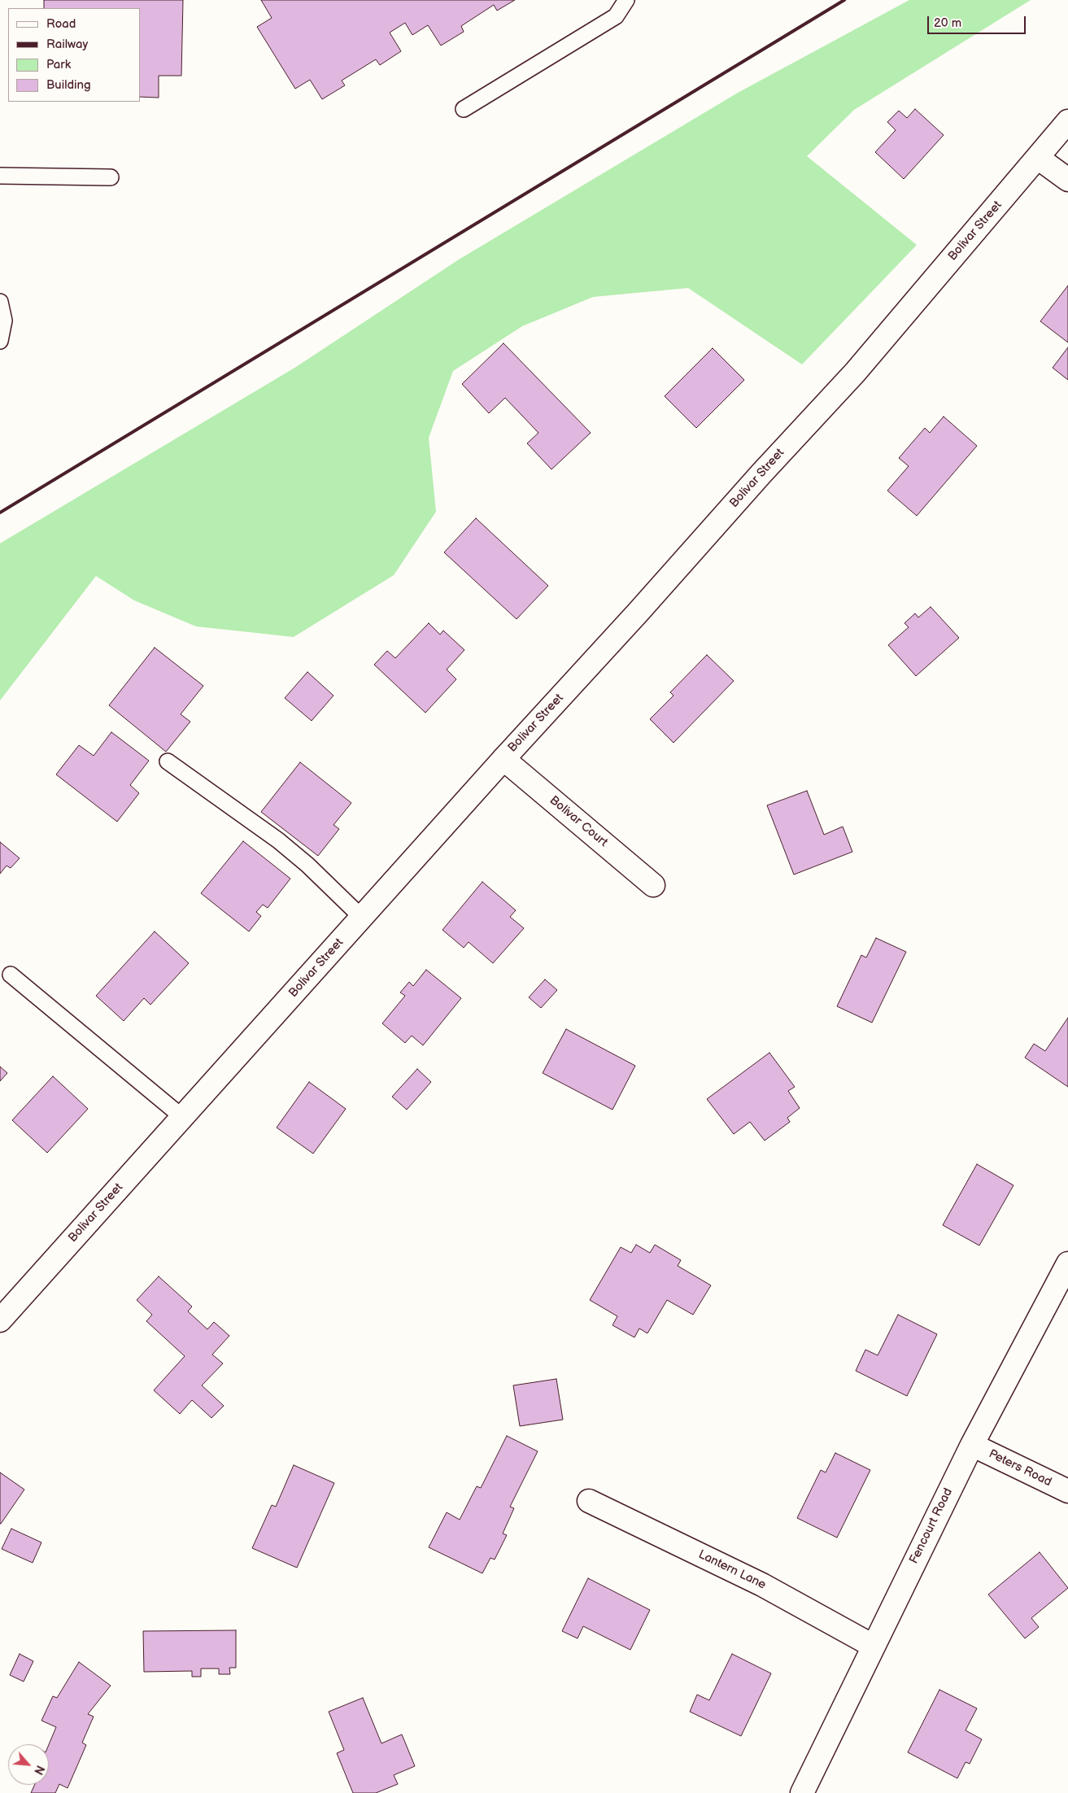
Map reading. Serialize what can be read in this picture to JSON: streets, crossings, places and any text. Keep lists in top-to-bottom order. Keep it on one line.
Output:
{"streets":{"street":["Bolivar Street","Bolivar Court","Peters Road","Fencourt Road","Lantern Lane"]},"crossings":[["Bolivar Street","Bolivar Court"],["Peters Road","Fencourt Road"],["Fencourt Road","Lantern Lane"]],"legend":["Road","Railway","Park","Building"],"scale_bar":"20 m","north":"bottom right"}
